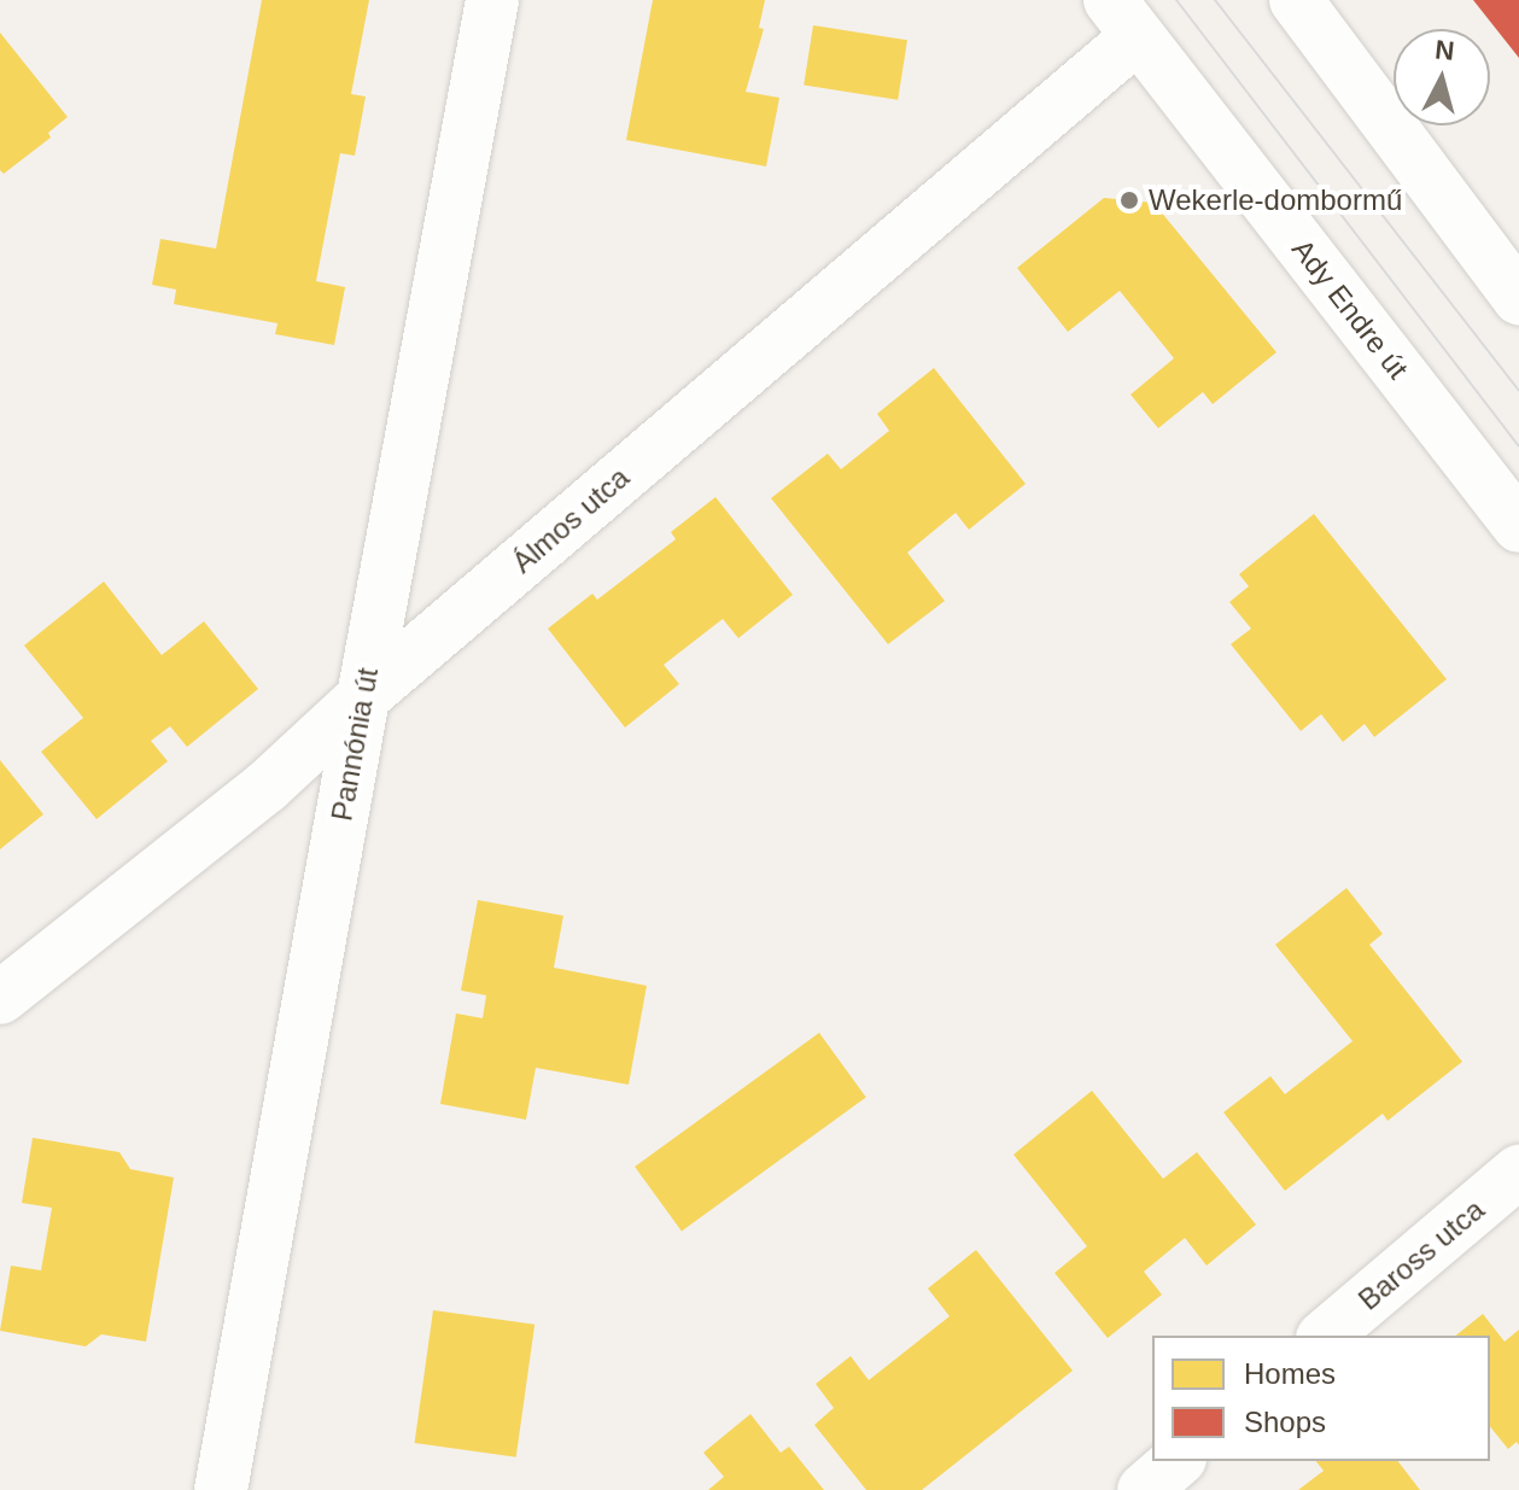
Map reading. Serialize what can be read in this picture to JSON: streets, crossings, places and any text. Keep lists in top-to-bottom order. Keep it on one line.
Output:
{"streets":{"street":["Ady Endre út","Álmos utca","Pannónia út","Baross utca"]},"crossings":[["Ady Endre út","Álmos utca"],["Álmos utca","Pannónia út"]],"places":["Wekerle-dombormű"],"legend":["Homes","Shops"],"north":"top"}
